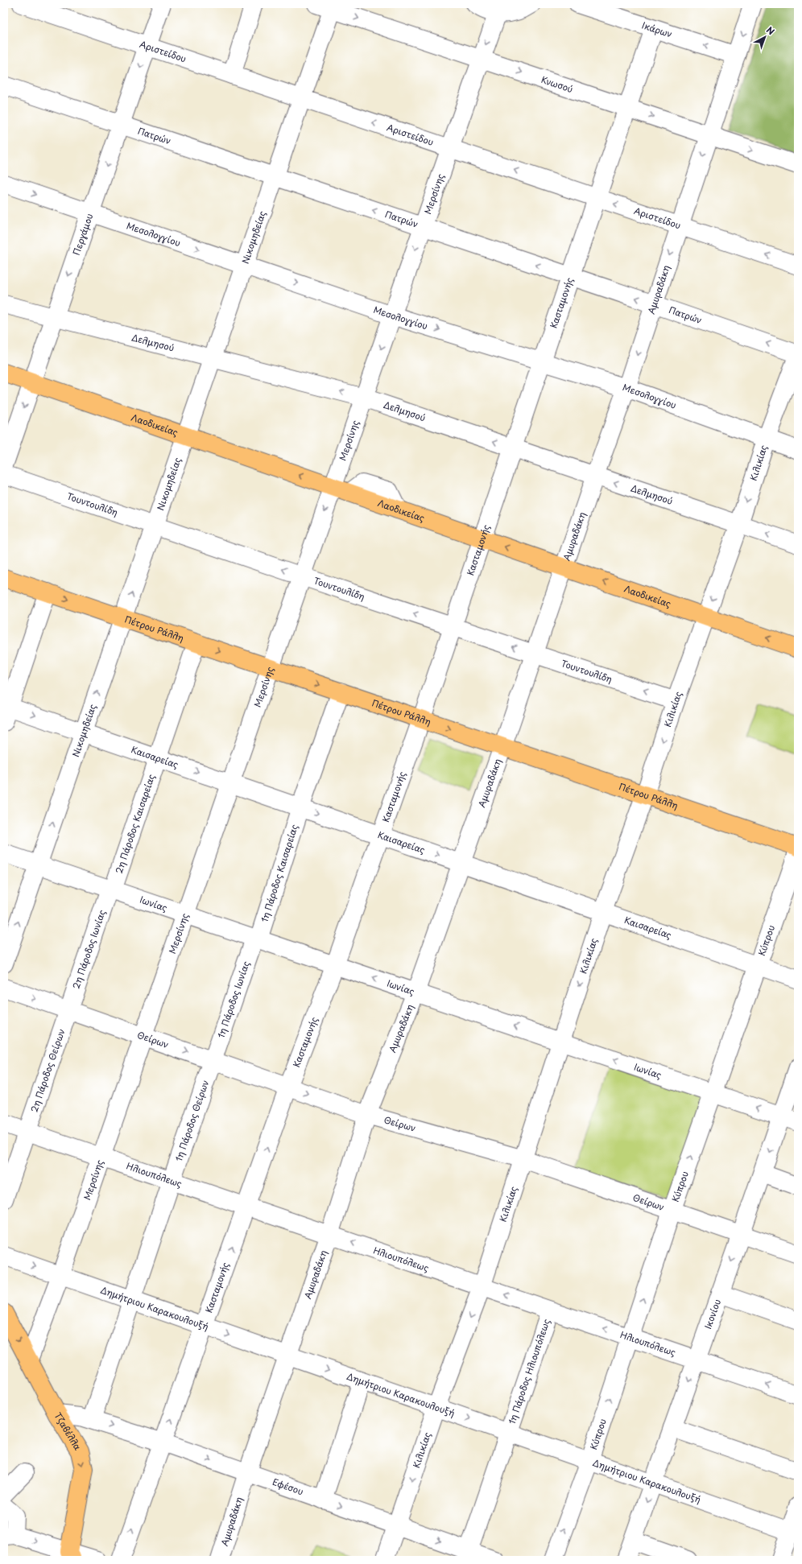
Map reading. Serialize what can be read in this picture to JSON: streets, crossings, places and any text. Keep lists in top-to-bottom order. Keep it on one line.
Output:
{"streets":{"main road":["Λαοδικείας","Πέτρου Ράλλη","Τζαβέλλα"],"street":["Ικάρων","Αριστείδου","Κνωσού","Πατρών","Μερσίνης","Μεσολογγίου","Περγάμου","Νικομηδείας","Αμυραδάκη","Κασταμονής","Δελμησού","Κιλικίας","Τουντουλίδη","Καισαρείας","2η Πάροδος Καισαρείας","1η Πάροδος Καισαρείας","Ιωνίας","Κύπρου","2η Πάροδος Ιωνίας","1η Πάροδος Ιωνίας","Θείρων","2η Πάροδος Θείρων","1η Πάροδος Θείρων","Ηλιουπόλεως","Δημήτριου Καρακουλουξή","Ικονίου","1η Πάροδος Ηλιουπόλεως","Εφέσου"]},"crossings":[["Ικάρων","Αμυραδάκη"],["Ικάρων","Κασταμονής"],["Αριστείδου","Μερσίνης"],["Αριστείδου","Περγάμου"],["Αριστείδου","Νικομηδείας"],["Αριστείδου","Αμυραδάκη"],["Αριστείδου","Κασταμονής"],["Κνωσού","Μερσίνης"],["Κνωσού","Νικομηδείας"],["Κνωσού","Αμυραδάκη"],["Κνωσού","Κασταμονής"],["Πατρών","Μερσίνης"],["Πατρών","Περγάμου"],["Πατρών","Νικομηδείας"],["Πατρών","Αμυραδάκη"],["Πατρών","Κασταμονής"],["Πατρών","Κιλικίας"],["Μερσίνης","Μεσολογγίου"],["Μερσίνης","Δελμησού"],["Μερσίνης","Λαοδικείας"],["Μερσίνης","Τουντουλίδη"],["Μερσίνης","Πέτρου Ράλλη"],["Μερσίνης","Καισαρείας"],["Μερσίνης","Ιωνίας"],["Μερσίνης","Θείρων"],["Μερσίνης","Ηλιουπόλεως"],["Μερσίνης","Δημήτριου Καρακουλουξή"],["Μερσίνης","Τζαβέλλα"],["Μεσολογγίου","Περγάμου"],["Μεσολογγίου","Νικομηδείας"],["Μεσολογγίου","Αμυραδάκη"],["Μεσολογγίου","Κασταμονής"],["Μεσολογγίου","Κιλικίας"],["Περγάμου","Δελμησού"],["Περγάμου","Λαοδικείας"],["Νικομηδείας","Δελμησού"],["Νικομηδείας","Λαοδικείας"],["Νικομηδείας","Τουντουλίδη"],["Νικομηδείας","Πέτρου Ράλλη"],["Νικομηδείας","Καισαρείας"],["Νικομηδείας","Ιωνίας"],["Αμυραδάκη","Δελμησού"],["Αμυραδάκη","Λαοδικείας"],["Αμυραδάκη","Τουντουλίδη"],["Αμυραδάκη","Πέτρου Ράλλη"],["Αμυραδάκη","Καισαρείας"],["Αμυραδάκη","Ιωνίας"],["Αμυραδάκη","Θείρων"],["Αμυραδάκη","Ηλιουπόλεως"],["Αμυραδάκη","Δημήτριου Καρακουλουξή"],["Αμυραδάκη","Εφέσου"],["Κασταμονής","Δελμησού"],["Κασταμονής","Λαοδικείας"],["Κασταμονής","Τουντουλίδη"],["Κασταμονής","Πέτρου Ράλλη"],["Κασταμονής","Καισαρείας"],["Κασταμονής","Ιωνίας"],["Κασταμονής","Θείρων"],["Κασταμονής","Ηλιουπόλεως"],["Κασταμονής","Δημήτριου Καρακουλουξή"],["Κασταμονής","Εφέσου"],["Δελμησού","Κιλικίας"],["Λαοδικείας","Κιλικίας"],["Κιλικίας","Τουντουλίδη"],["Κιλικίας","Πέτρου Ράλλη"],["Κιλικίας","Καισαρείας"],["Κιλικίας","Ιωνίας"],["Κιλικίας","Θείρων"],["Κιλικίας","Ηλιουπόλεως"],["Κιλικίας","Δημήτριου Καρακουλουξή"],["Κιλικίας","Εφέσου"],["Πέτρου Ράλλη","2η Πάροδος Καισαρείας"],["Πέτρου Ράλλη","1η Πάροδος Καισαρείας"],["Καισαρείας","2η Πάροδος Καισαρείας"],["Καισαρείας","1η Πάροδος Καισαρείας"],["Καισαρείας","Κύπρου"],["2η Πάροδος Καισαρείας","Ιωνίας"],["2η Πάροδος Καισαρείας","2η Πάροδος Ιωνίας"],["1η Πάροδος Καισαρείας","Ιωνίας"],["1η Πάροδος Καισαρείας","1η Πάροδος Ιωνίας"],["Ιωνίας","Κύπρου"],["Ιωνίας","2η Πάροδος Ιωνίας"],["Ιωνίας","1η Πάροδος Ιωνίας"],["Ιωνίας","Ικονίου"],["Κύπρου","Θείρων"],["Κύπρου","Ηλιουπόλεως"],["Κύπρου","Δημήτριου Καρακουλουξή"],["2η Πάροδος Ιωνίας","Θείρων"],["2η Πάροδος Ιωνίας","2η Πάροδος Θείρων"],["1η Πάροδος Ιωνίας","Θείρων"],["1η Πάροδος Ιωνίας","1η Πάροδος Θείρων"],["Θείρων","2η Πάροδος Θείρων"],["Θείρων","1η Πάροδος Θείρων"],["Θείρων","Ικονίου"],["2η Πάροδος Θείρων","Ηλιουπόλεως"],["1η Πάροδος Θείρων","Ηλιουπόλεως"],["1η Πάροδος Θείρων","Δημήτριου Καρακουλουξή"],["1η Πάροδος Θείρων","Εφέσου"],["Ηλιουπόλεως","Ικονίου"],["Ηλιουπόλεως","1η Πάροδος Ηλιουπόλεως"],["Δημήτριου Καρακουλουξή","Ικονίου"],["Δημήτριου Καρακουλουξή","1η Πάροδος Ηλιουπόλεως"],["1η Πάροδος Ηλιουπόλεως","Εφέσου"],["Τζαβέλλα","Εφέσου"]],"one_way":["Ικάρων","Αριστείδου","Κνωσού","Πατρών","Μεσολογγίου","Περγάμου","Νικομηδείας","Δελμησού","Λαοδικείας","Κιλικίας","Τουντουλίδη","Πέτρου Ράλλη","Καισαρείας","Ιωνίας","Κύπρου","Δημήτριου Καρακουλουξή","Ικονίου","Τζαβέλλα","Εφέσου"],"north":"top right"}
